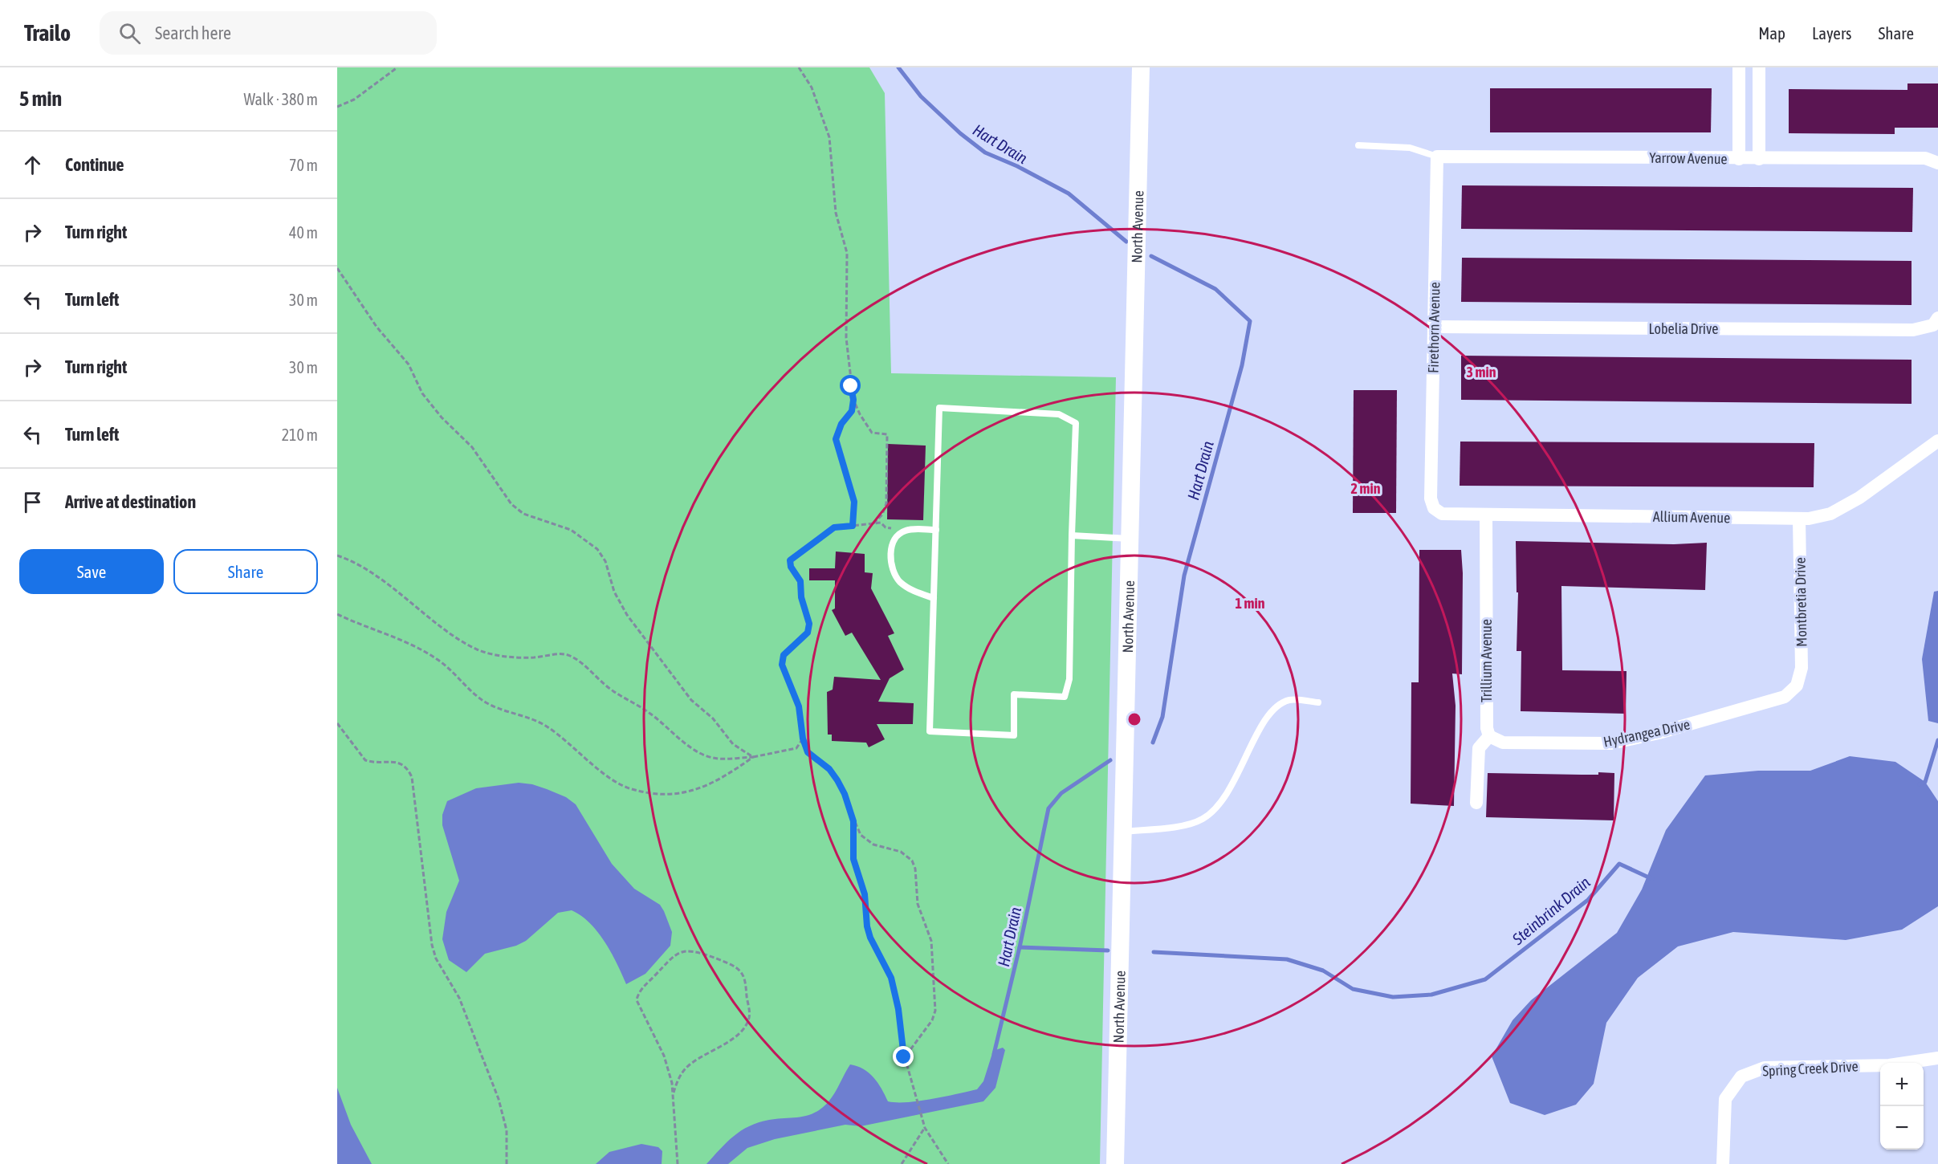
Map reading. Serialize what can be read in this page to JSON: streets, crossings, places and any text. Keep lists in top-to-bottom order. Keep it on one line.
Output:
{"streets":{"street":["Yarrow Avenue","North Avenue","Firethorn Avenue","Lobelia Drive","Allium Avenue","Montbretia Drive","Trillium Avenue","Hydrangea Drive","Spring Creek Drive"]},"crossings":[["Yarrow Avenue","Firethorn Avenue"],["Firethorn Avenue","Lobelia Drive"],["Firethorn Avenue","Allium Avenue"],["Allium Avenue","Montbretia Drive"],["Allium Avenue","Trillium Avenue"],["Montbretia Drive","Hydrangea Drive"],["Trillium Avenue","Hydrangea Drive"]],"water":["Hart Drain","Steinbrink Drain"],"page":{"header":"Trailo","search":"Search here","nav":["Map","Layers","Share"],"heading":["5 min","Walk · 380 m"],"list":[["Continue","70 m"],["Turn right","40 m"],["Turn left","30 m"],["Turn right","30 m"],["Turn left","210 m"],"Arrive at destination"],"buttons":["Save","Share"],"map_buttons":["+","−"]},"rings":["3 min","2 min","1 min"]}
